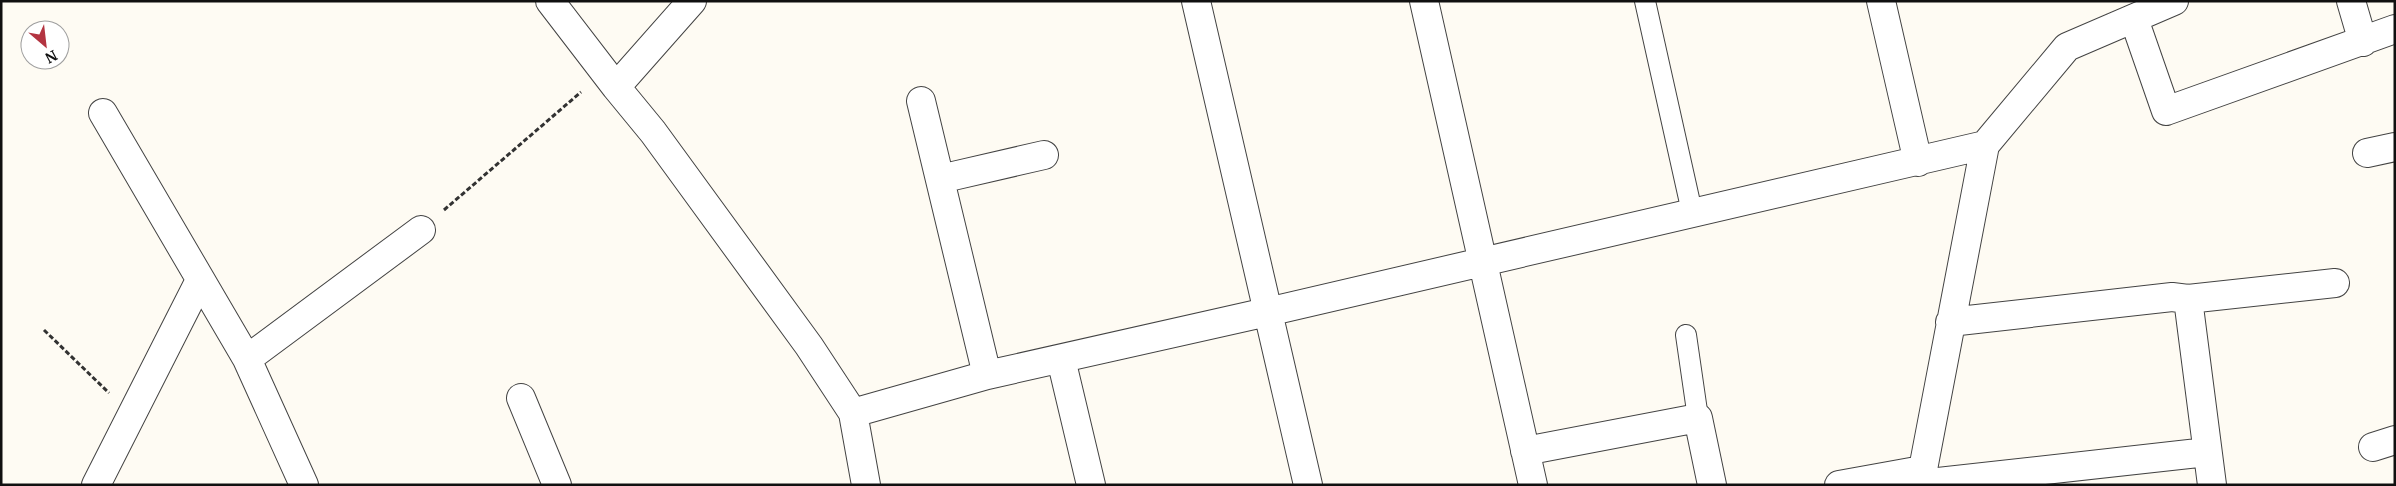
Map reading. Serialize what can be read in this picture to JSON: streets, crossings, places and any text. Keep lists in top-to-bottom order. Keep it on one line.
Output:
{"north":"bottom right"}
